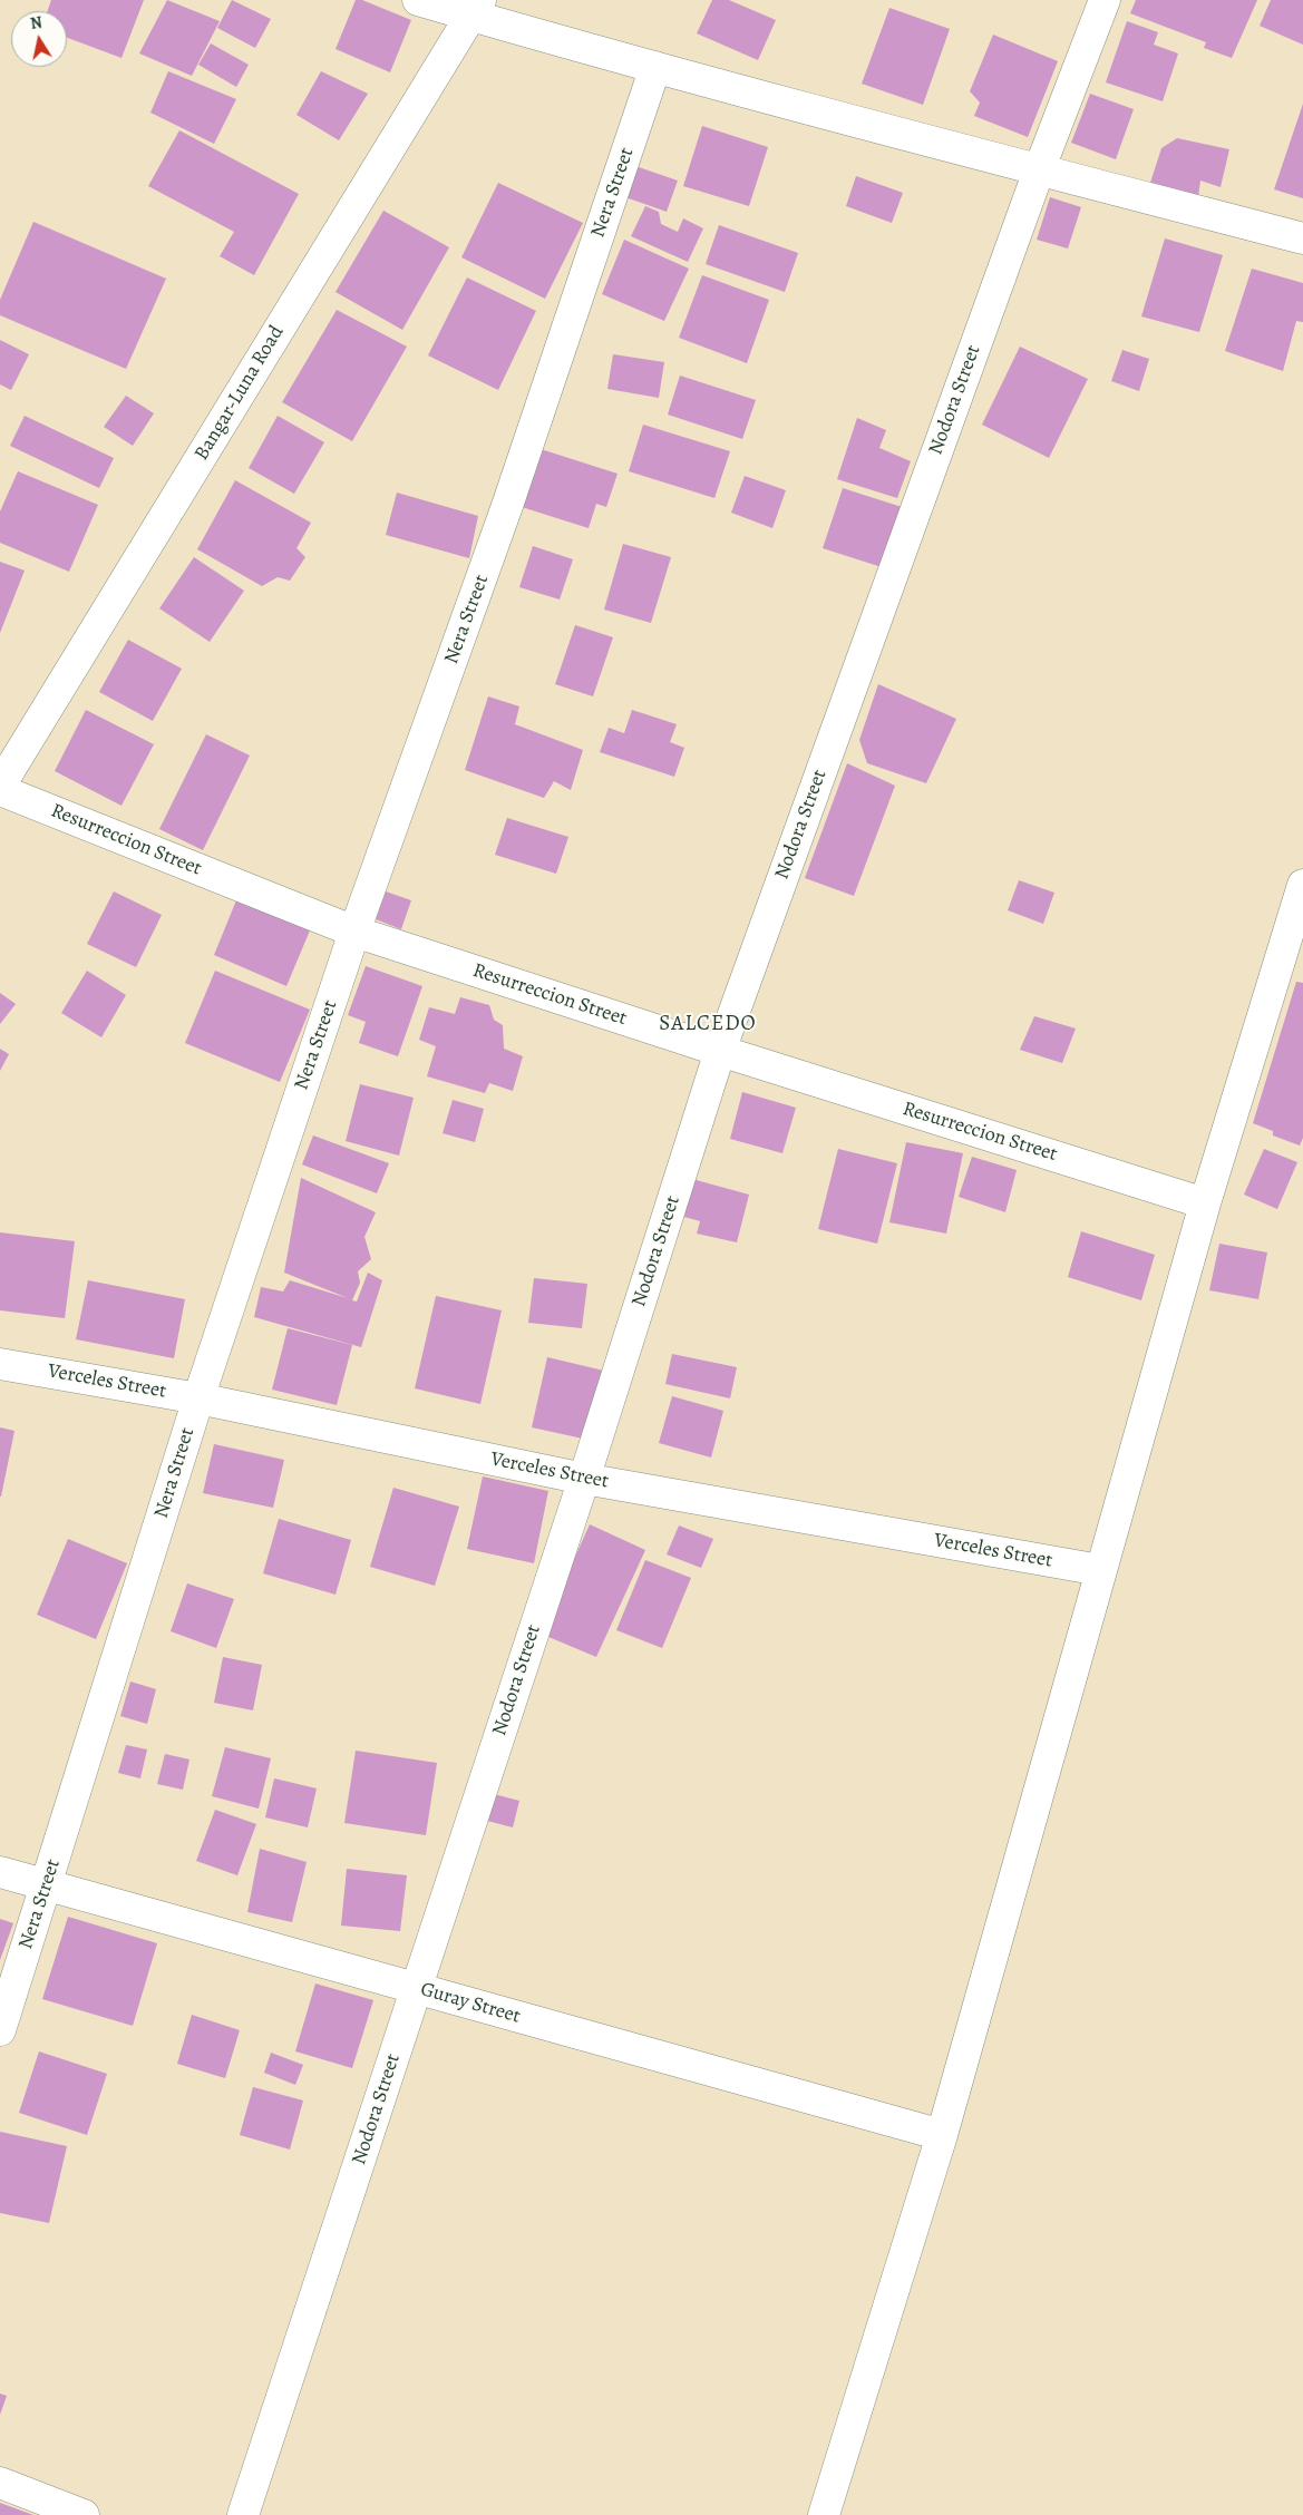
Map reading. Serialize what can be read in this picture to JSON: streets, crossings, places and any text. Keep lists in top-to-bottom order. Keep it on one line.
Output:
{"streets":{"street":["Nera Street","Bangar-Luna Road","Nodora Street","Resurreccion Street","Verceles Street","Guray Street"]},"crossings":[["Nera Street","Resurreccion Street"],["Nera Street","Verceles Street"],["Nera Street","Guray Street"],["Bangar-Luna Road","Resurreccion Street"],["Nodora Street","Resurreccion Street"],["Nodora Street","Verceles Street"],["Nodora Street","Guray Street"]],"districts":["SALCEDO"],"north":"top"}
